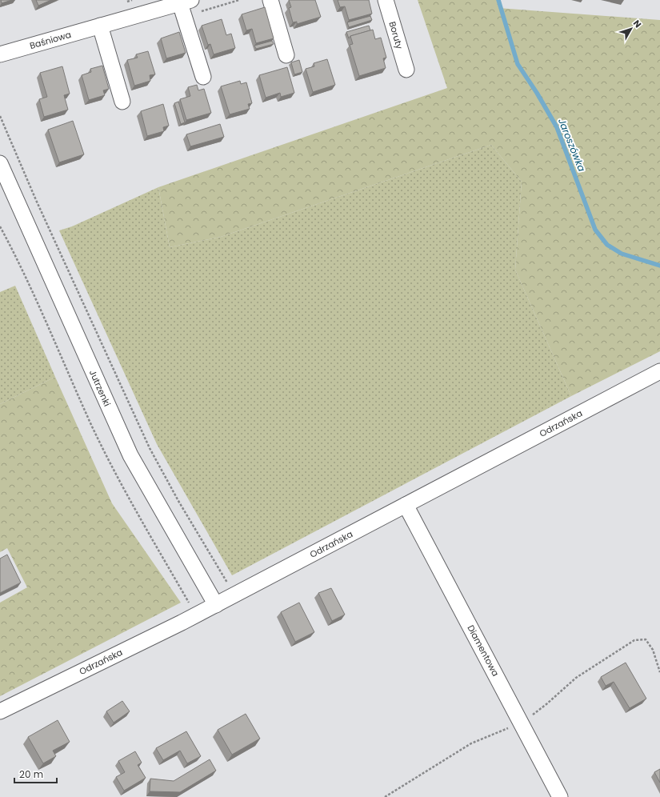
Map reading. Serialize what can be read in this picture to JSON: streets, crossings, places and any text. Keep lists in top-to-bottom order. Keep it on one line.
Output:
{"streets":{"street":["Boruty","Baśniowa","Jutrzenki","Odrzańska","Diamentowa"]},"crossings":[["Jutrzenki","Odrzańska"],["Odrzańska","Diamentowa"]],"water":["Jaroszówka"],"scale_bar":"20 m","north":"top right"}
